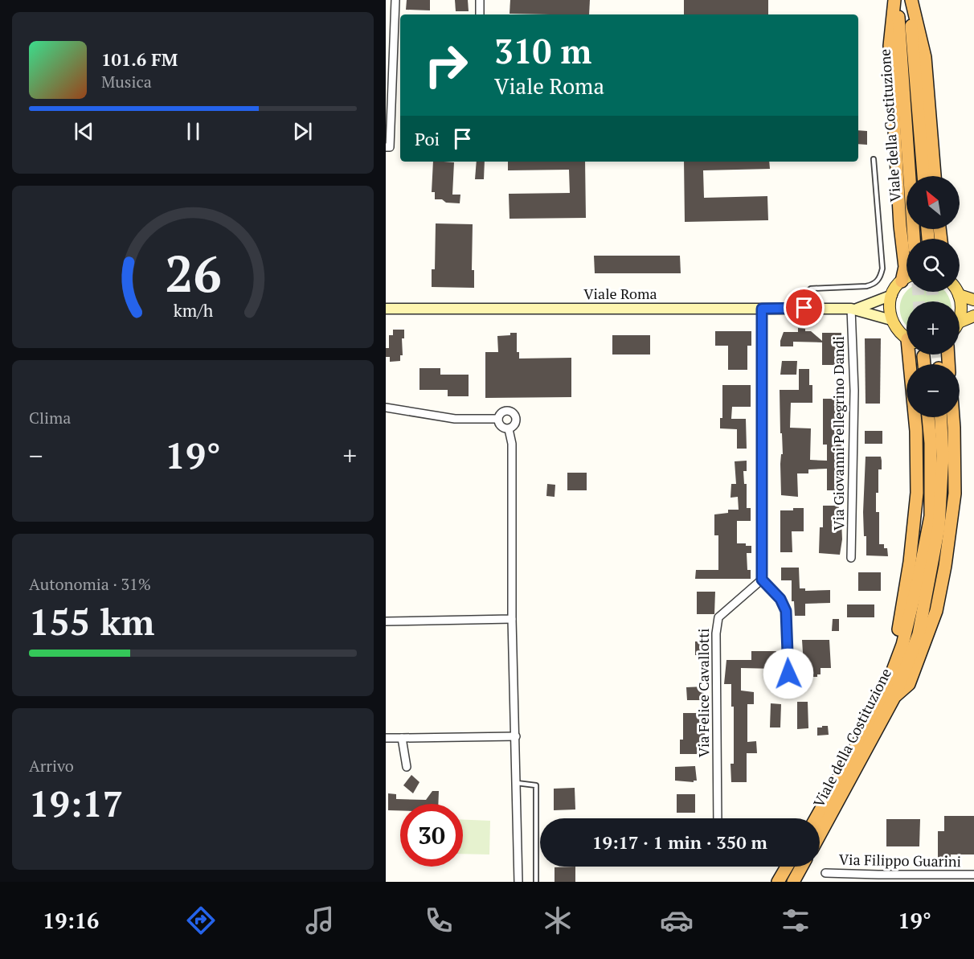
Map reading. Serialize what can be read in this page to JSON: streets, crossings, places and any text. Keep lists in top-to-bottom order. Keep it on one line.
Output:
{"streets":{"highway":["Viale della Costituzione"],"main road":["Viale Roma"],"street":["Via Giovanni Pellegrino Dandi","Via Felice Cavallotti","Via Filippo Guarini"]},"crossings":[["Viale Roma","Via Giovanni Pellegrino Dandi"]],"north":"top left","page":{"turn":["310 m","Viale Roma"],"song":["101.6 FM","Musica"],"then":"Poi","map_buttons":["+","−"],"tile":["Clima",["Autonomia · 31%","155 km"],["Arrivo","19:17"]],"heat":["−","19°","+"],"limit":"30","trip":"19:17 · 1 min · 350 m","tabs":["19:16","19°"],"gauge":["26","km/h"]}}
